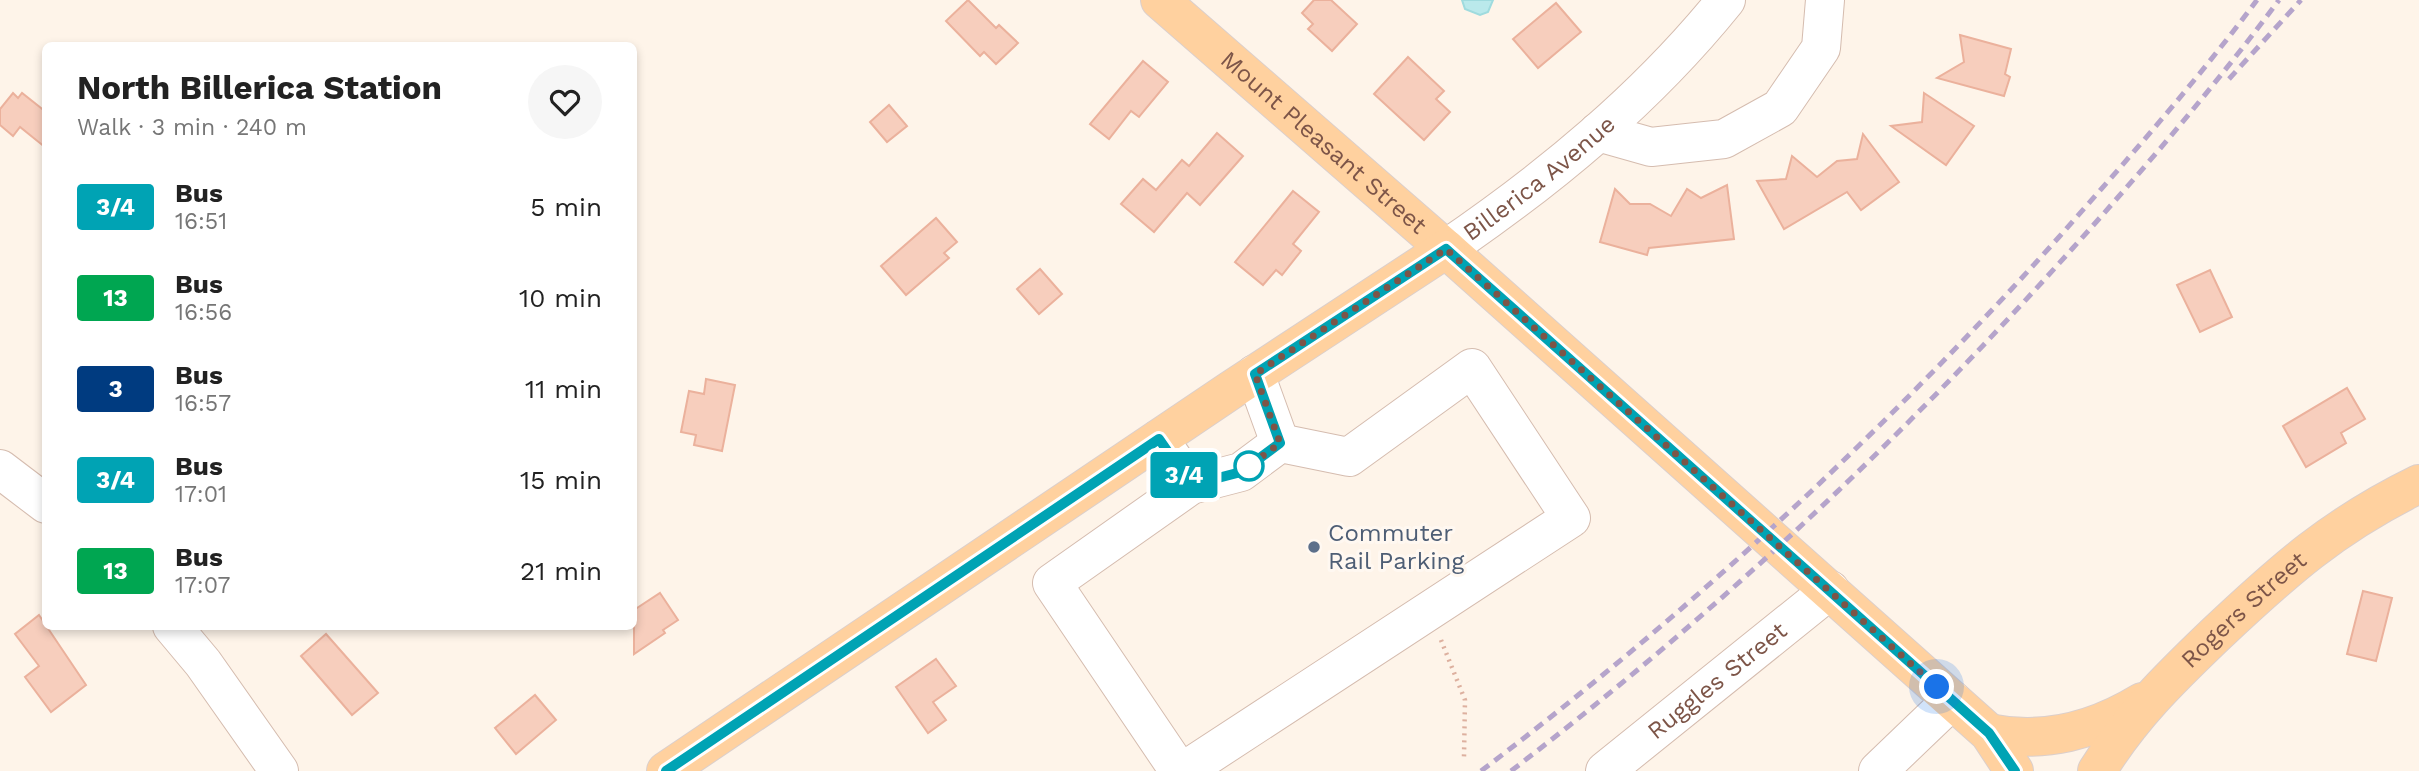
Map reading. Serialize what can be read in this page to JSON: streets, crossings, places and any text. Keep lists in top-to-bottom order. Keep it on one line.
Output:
{"streets":{"main road":["Mount Pleasant Street","Billerica Avenue","Rogers Street"],"street":["Ruggles Street"]},"crossings":[["Mount Pleasant Street","Billerica Avenue"],["Mount Pleasant Street","Ruggles Street"]],"places":["Commuter Rail Parking"],"lines":["bus line 3/4"],"page":{"on_map":"3/4","heading":["North Billerica Station","Walk · 3 min · 240 m"],"list":[{"mark":"3/4","name":"Bus","note":"16:51","value":"5 min"},{"mark":"13","name":"Bus","note":"16:56","value":"10 min"},{"mark":"3","name":"Bus","note":"16:57","value":"11 min"},{"mark":"3/4","name":"Bus","note":"17:01","value":"15 min"},{"mark":"13","name":"Bus","note":"17:07","value":"21 min"}]}}
